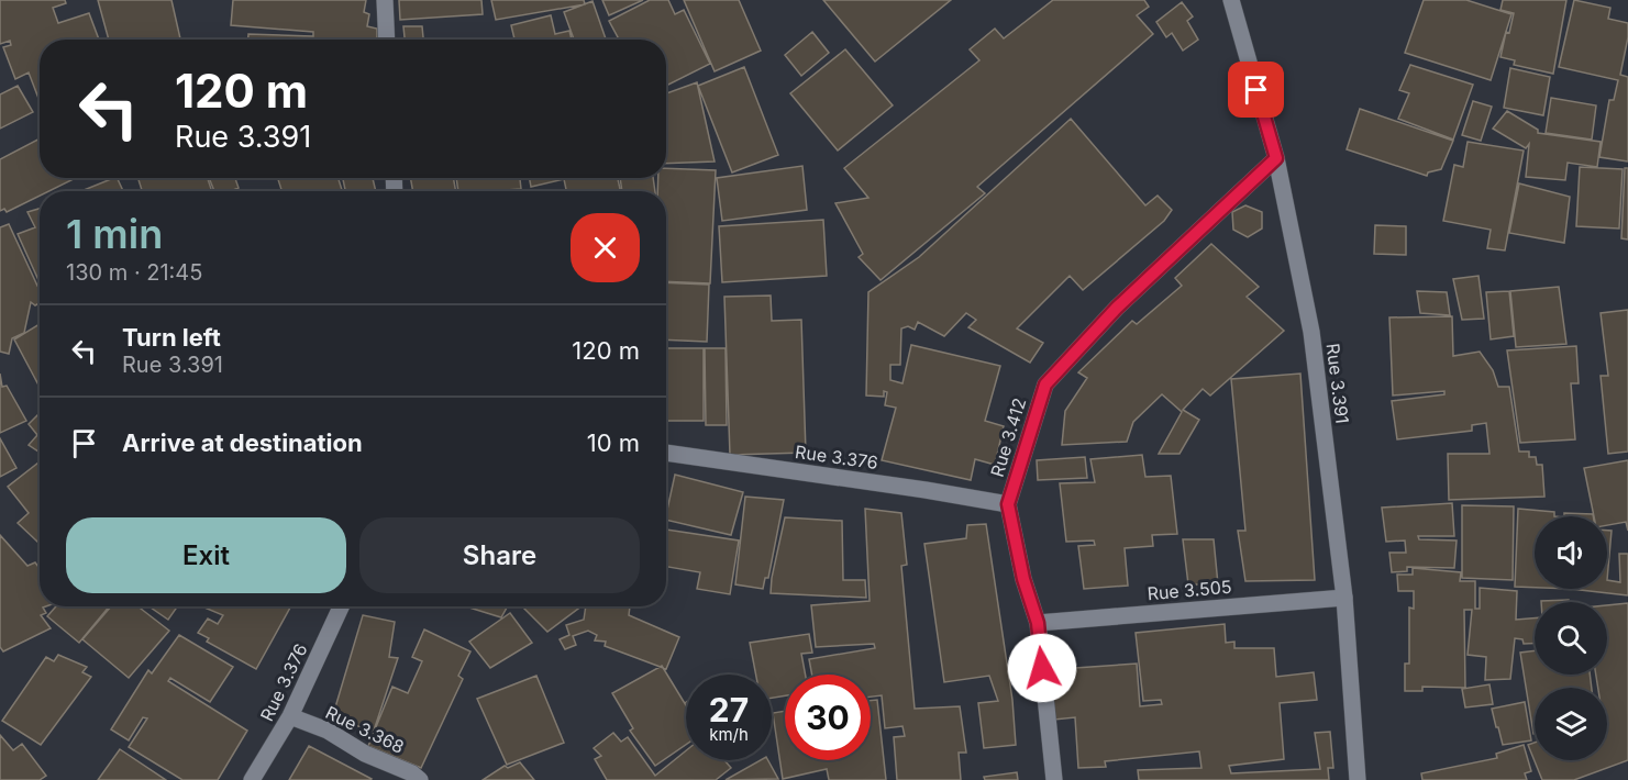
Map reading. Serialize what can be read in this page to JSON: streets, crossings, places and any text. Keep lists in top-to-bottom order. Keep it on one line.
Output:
{"streets":{"street":["Rue 3.391","Rue 3.412","Rue 3.376","Rue 3.505","Rue 3.368"]},"crossings":[["Rue 3.391","Rue 3.412"],["Rue 3.391","Rue 3.505"],["Rue 3.412","Rue 3.376"],["Rue 3.412","Rue 3.505"],["Rue 3.376","Rue 3.368"]],"page":{"turn":["120 m","Rue 3.391"],"heading":["1 min","130 m · 21:45"],"list":[{"name":"Turn left","note":"Rue 3.391","value":"120 m"},{"name":"Arrive at destination","value":"10 m"}],"buttons":["Exit","Share"],"speed":"27 km/h","limit":"30"}}
